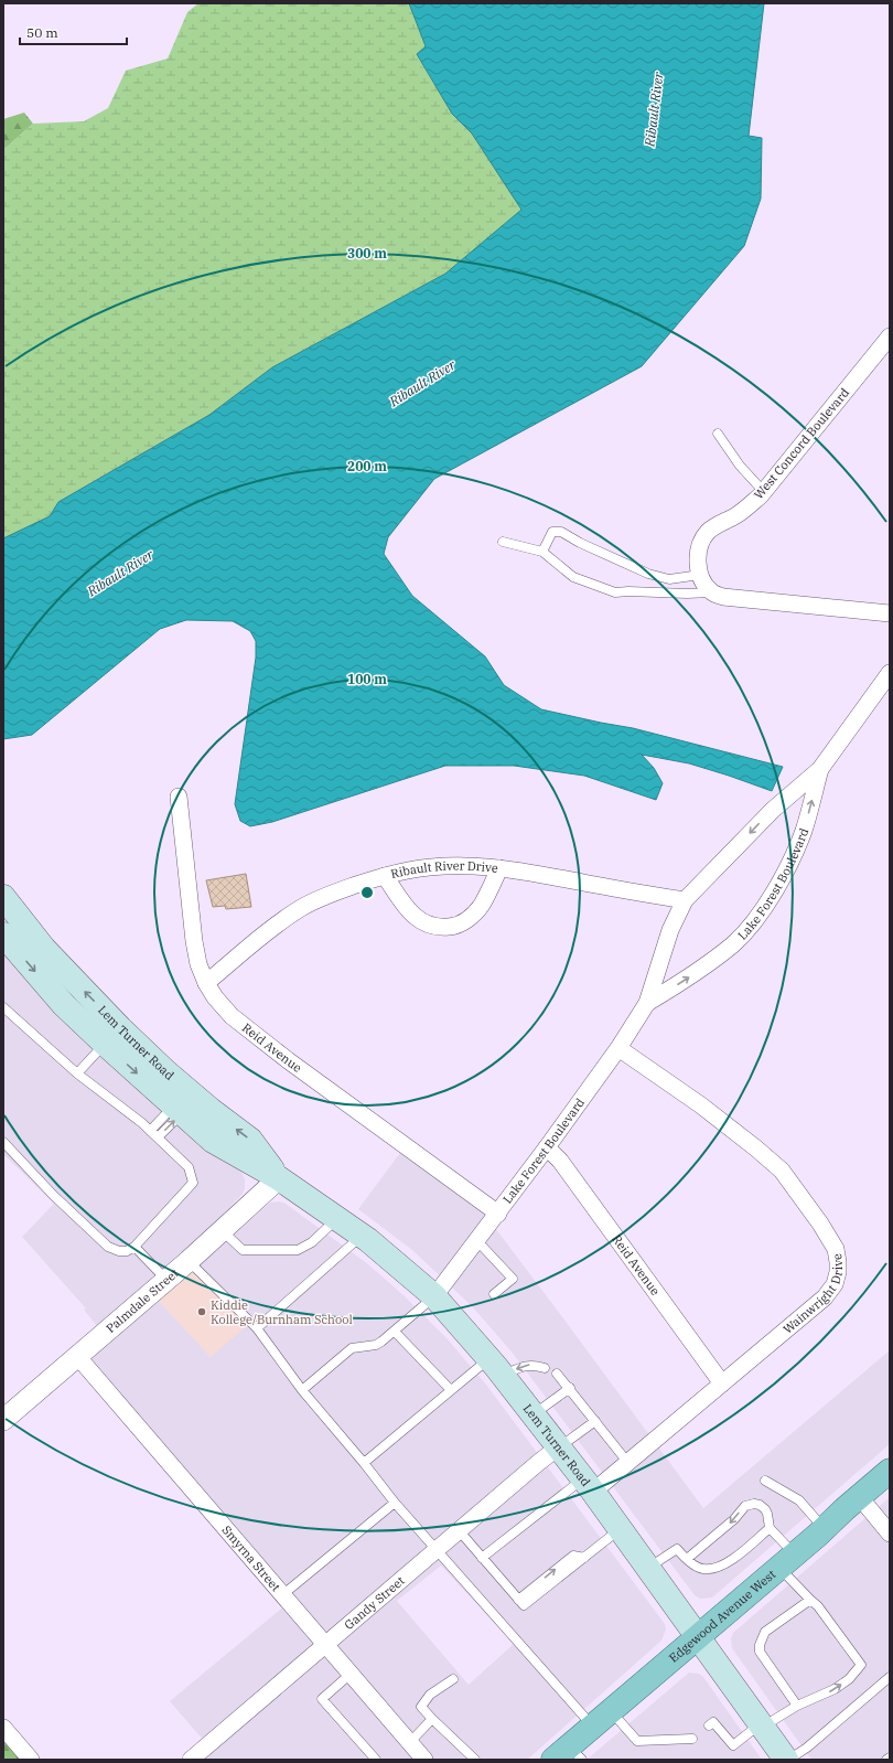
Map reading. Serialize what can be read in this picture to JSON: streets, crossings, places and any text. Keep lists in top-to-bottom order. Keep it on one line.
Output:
{"streets":{"main road":["Lem Turner Road","Edgewood Avenue West"],"street":["West Concord Boulevard","Ribault River Drive","Lake Forest Boulevard","Reid Avenue","Wainwright Drive","Palmdale Street","Smyrna Street","Gandy Street"]},"crossings":[["Ribault River Drive","Lake Forest Boulevard"],["Ribault River Drive","Reid Avenue"],["Lake Forest Boulevard","Lem Turner Road"],["Lake Forest Boulevard","Reid Avenue"],["Lake Forest Boulevard","Wainwright Drive"],["Lem Turner Road","Wainwright Drive"],["Lem Turner Road","Palmdale Street"],["Lem Turner Road","Gandy Street"],["Lem Turner Road","Edgewood Avenue West"],["Reid Avenue","Wainwright Drive"],["Palmdale Street","Smyrna Street"],["Smyrna Street","Gandy Street"]],"water":["Ribault River"],"places":["Kiddie Kollege/Burnham School"],"scale_bar":"50 m","rings":["300 m","200 m","100 m"]}
